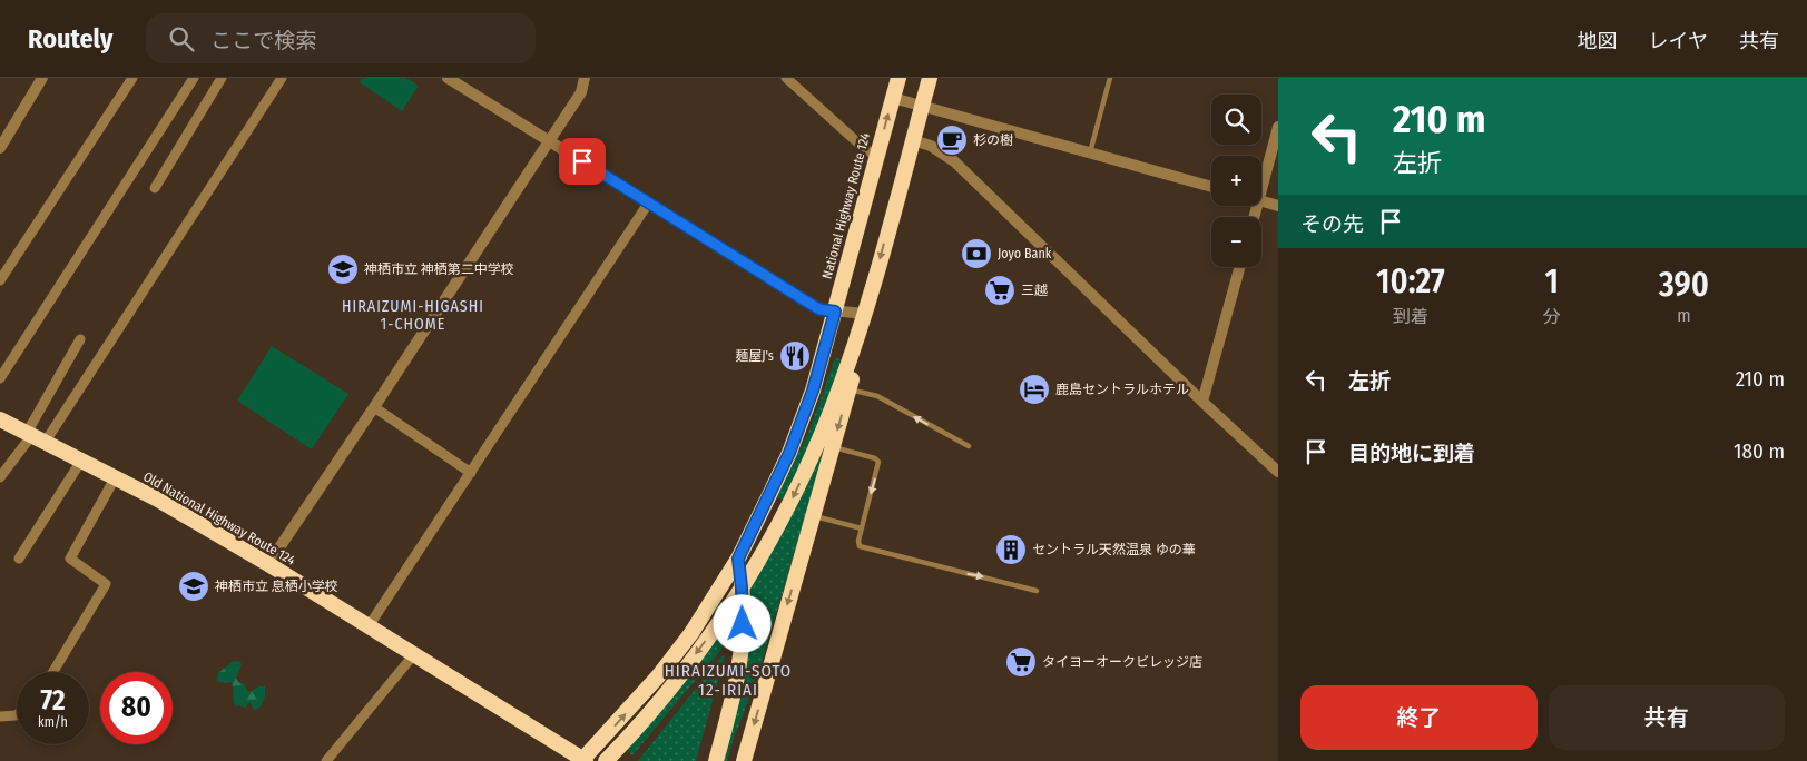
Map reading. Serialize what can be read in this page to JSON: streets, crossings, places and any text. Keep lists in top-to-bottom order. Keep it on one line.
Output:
{"streets":{"highway":["National Highway Route 124","Old National Highway Route 124"]},"crossings":[["National Highway Route 124","Old National Highway Route 124"]],"districts":["HIRAIZUMI-HIGASHI 1-CHOME","HIRAIZUMI-SOTO 12-IRIAI"],"places":{"cafe":["杉の樹"],"bank":["Joyo Bank"],"school or university":["神栖市立 神栖第二中学校","神栖市立 息栖小学校"],"supermarket":["三越","タイヨーオークビレッジ店"],"restaurant":["麺屋J's"],"hotel":["鹿島セントラルホテル"],"building":["セントラル天然温泉 ゆの華"]},"page":{"header":"Routely","search":"ここで検索","nav":["地図","レイヤ","共有"],"turn":["210 m","左折"],"map_buttons":["+","−"],"then":"その先","eta":["10:27","到着","1","分","390","m"],"list":[{"name":"左折","value":"210 m"},{"name":"目的地に到着","value":"180 m"}],"speed":"72 km/h","limit":"80","buttons":["終了","共有"]}}
